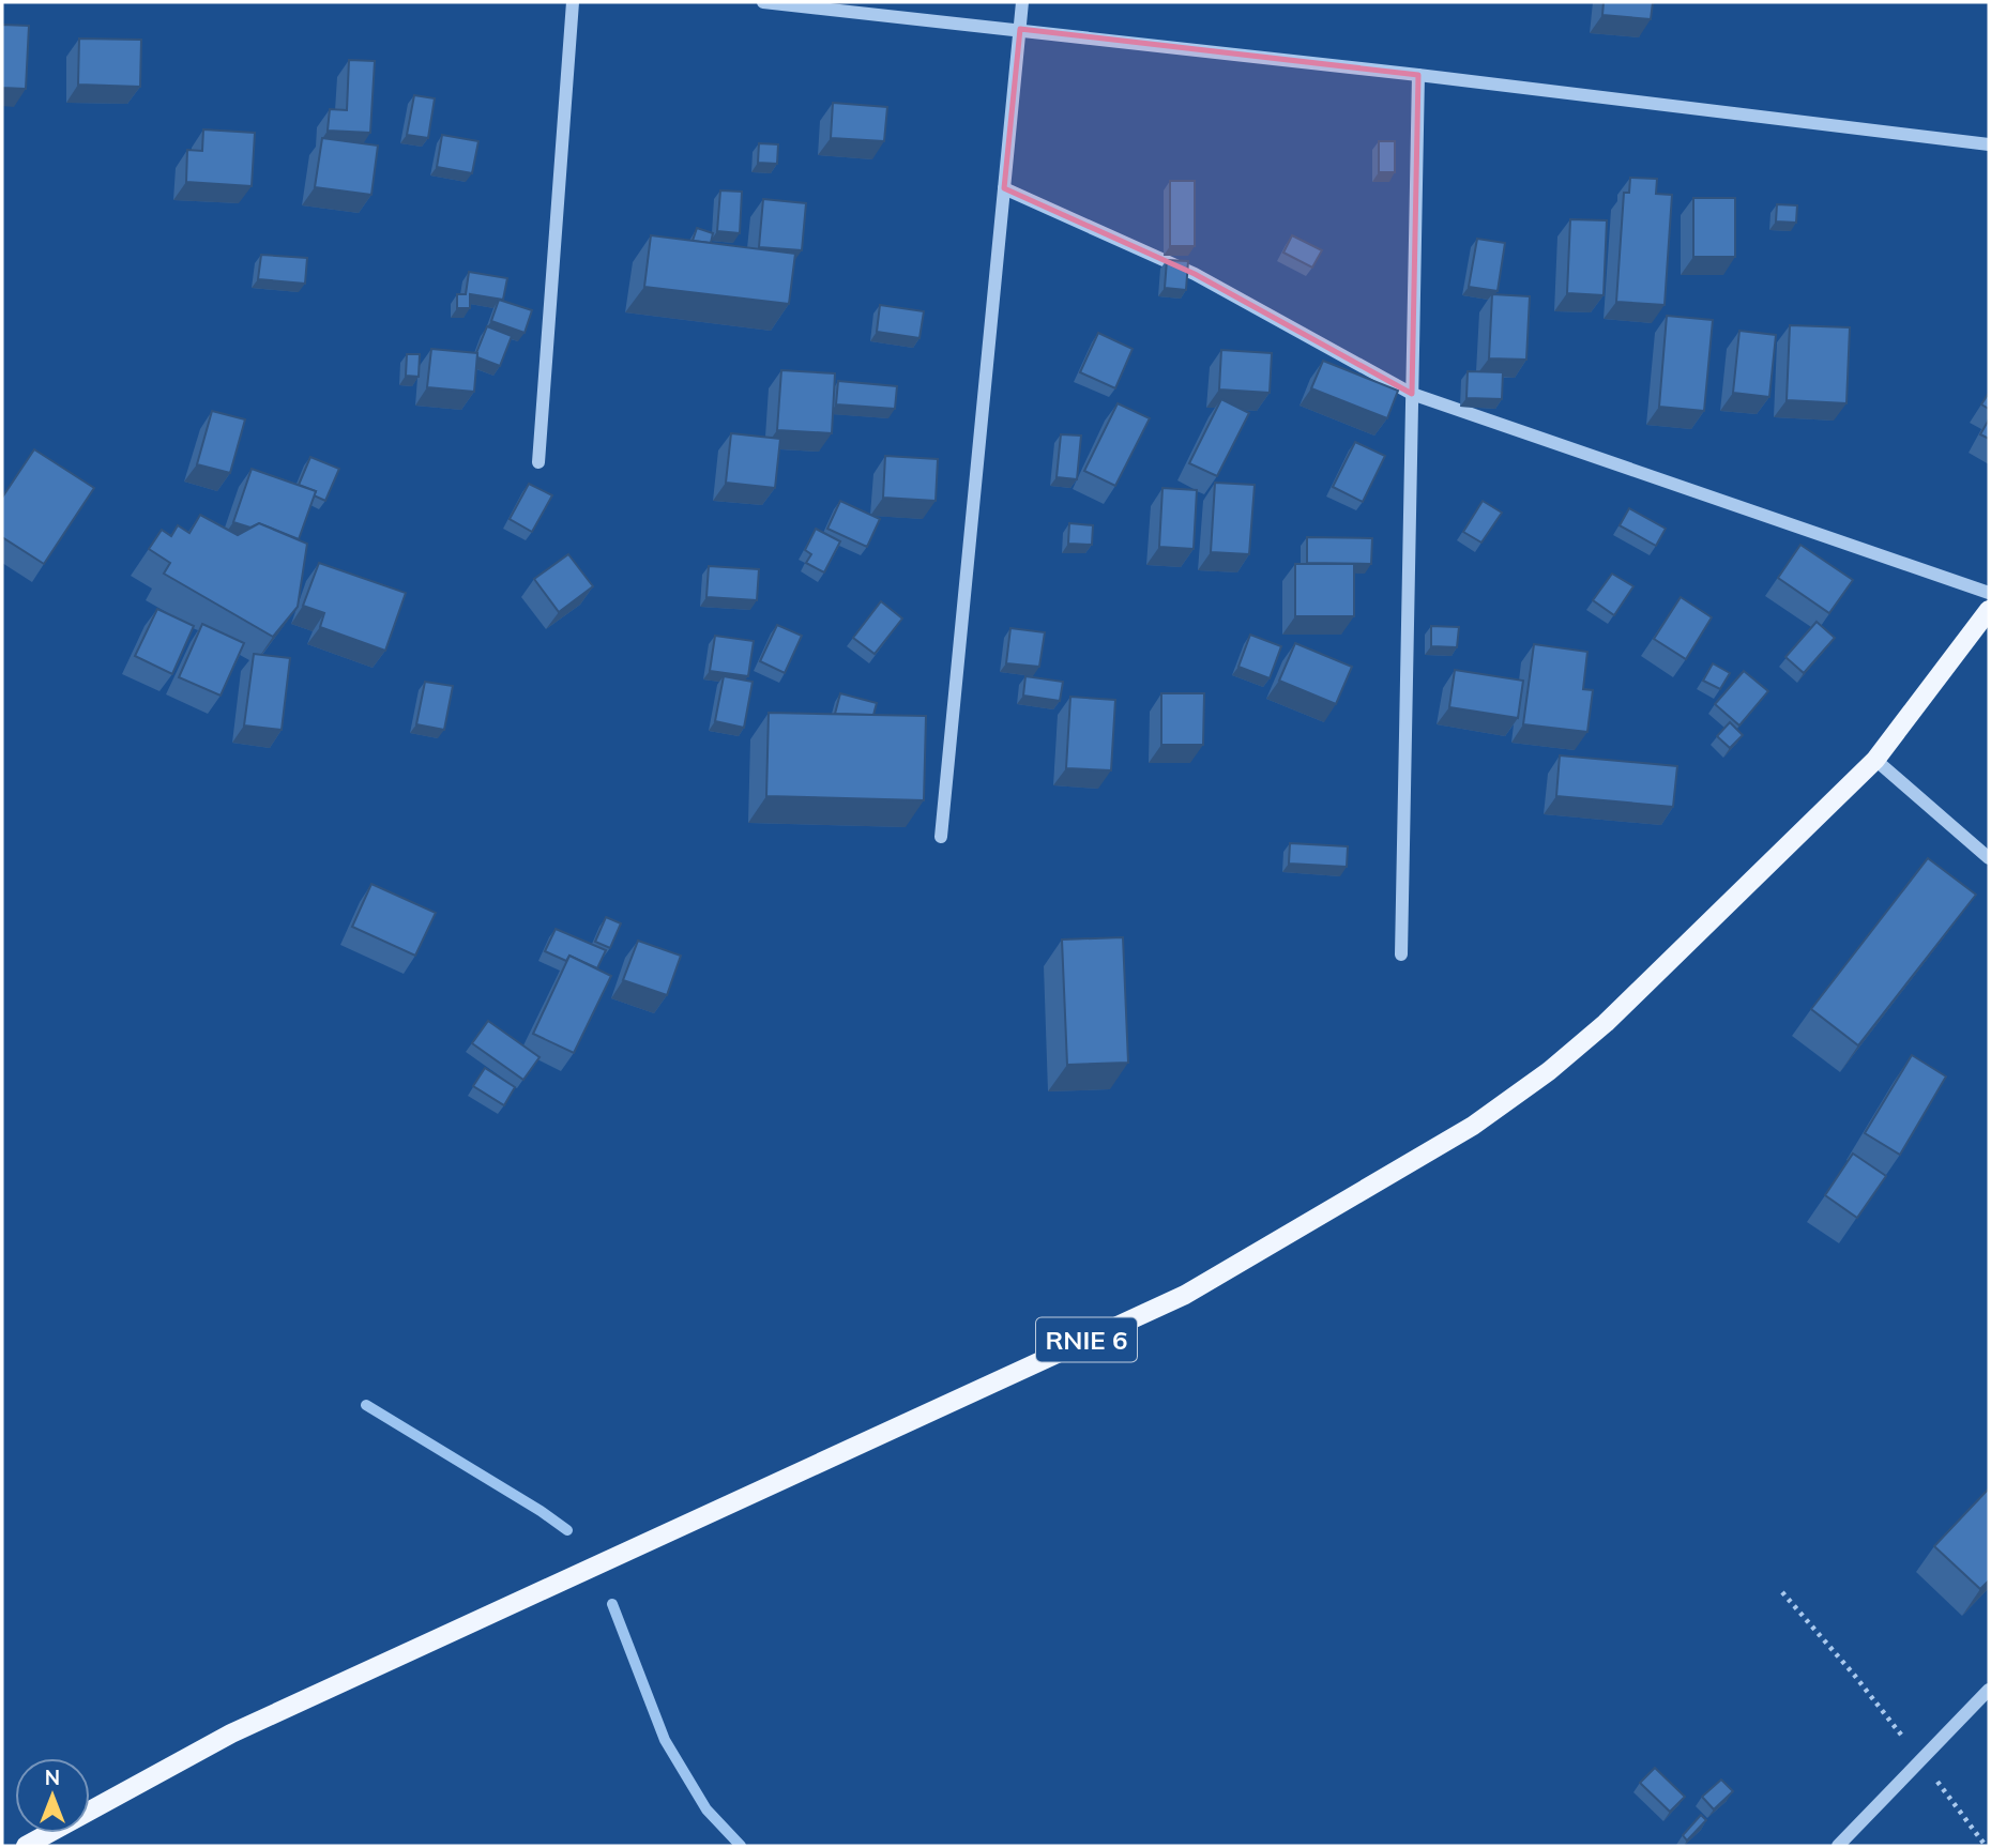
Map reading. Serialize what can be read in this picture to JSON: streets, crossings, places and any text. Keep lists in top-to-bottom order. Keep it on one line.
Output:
{"streets":{"main road":["RNIE 6"]},"north":"top"}
